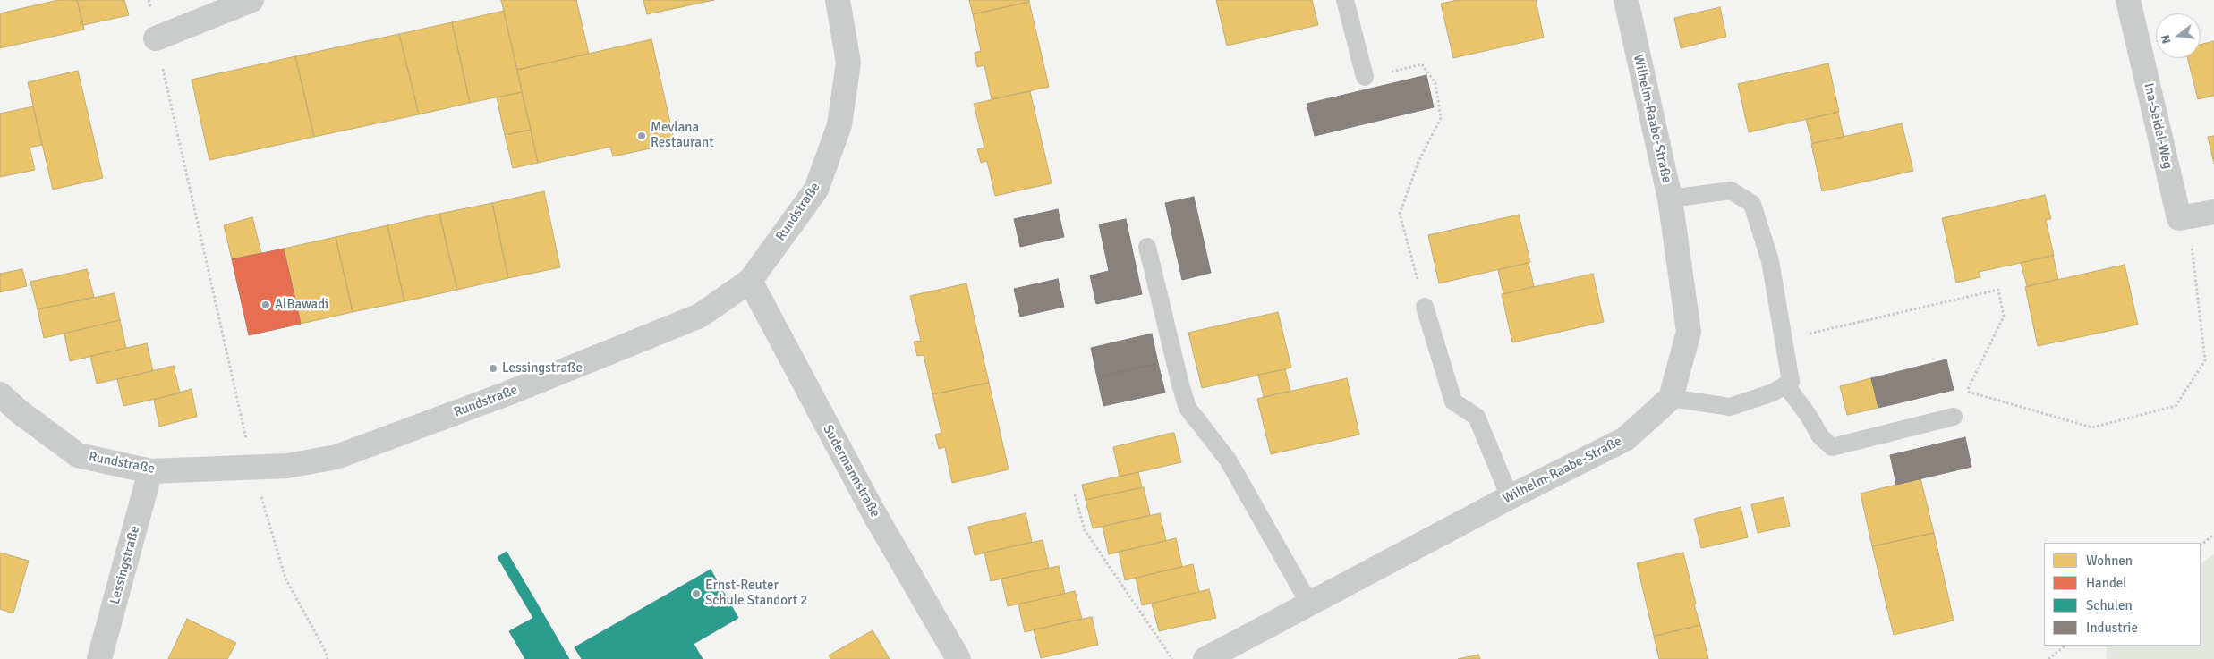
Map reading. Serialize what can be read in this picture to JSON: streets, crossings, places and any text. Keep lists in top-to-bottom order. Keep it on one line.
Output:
{"streets":{"street":["Wilhelm-Raabe-Straße","Ina-Seidel-Weg","Rundstraße","Sudermannstraße","Lessingstraße"]},"crossings":[["Rundstraße","Sudermannstraße"],["Rundstraße","Lessingstraße"]],"places":["Mevlana Restaurant","AlBawadi","Lessingstraße","Ernst-Reuter Schule Standort 2"],"legend":["Wohnen","Handel","Schulen","Industrie"],"north":"left"}
